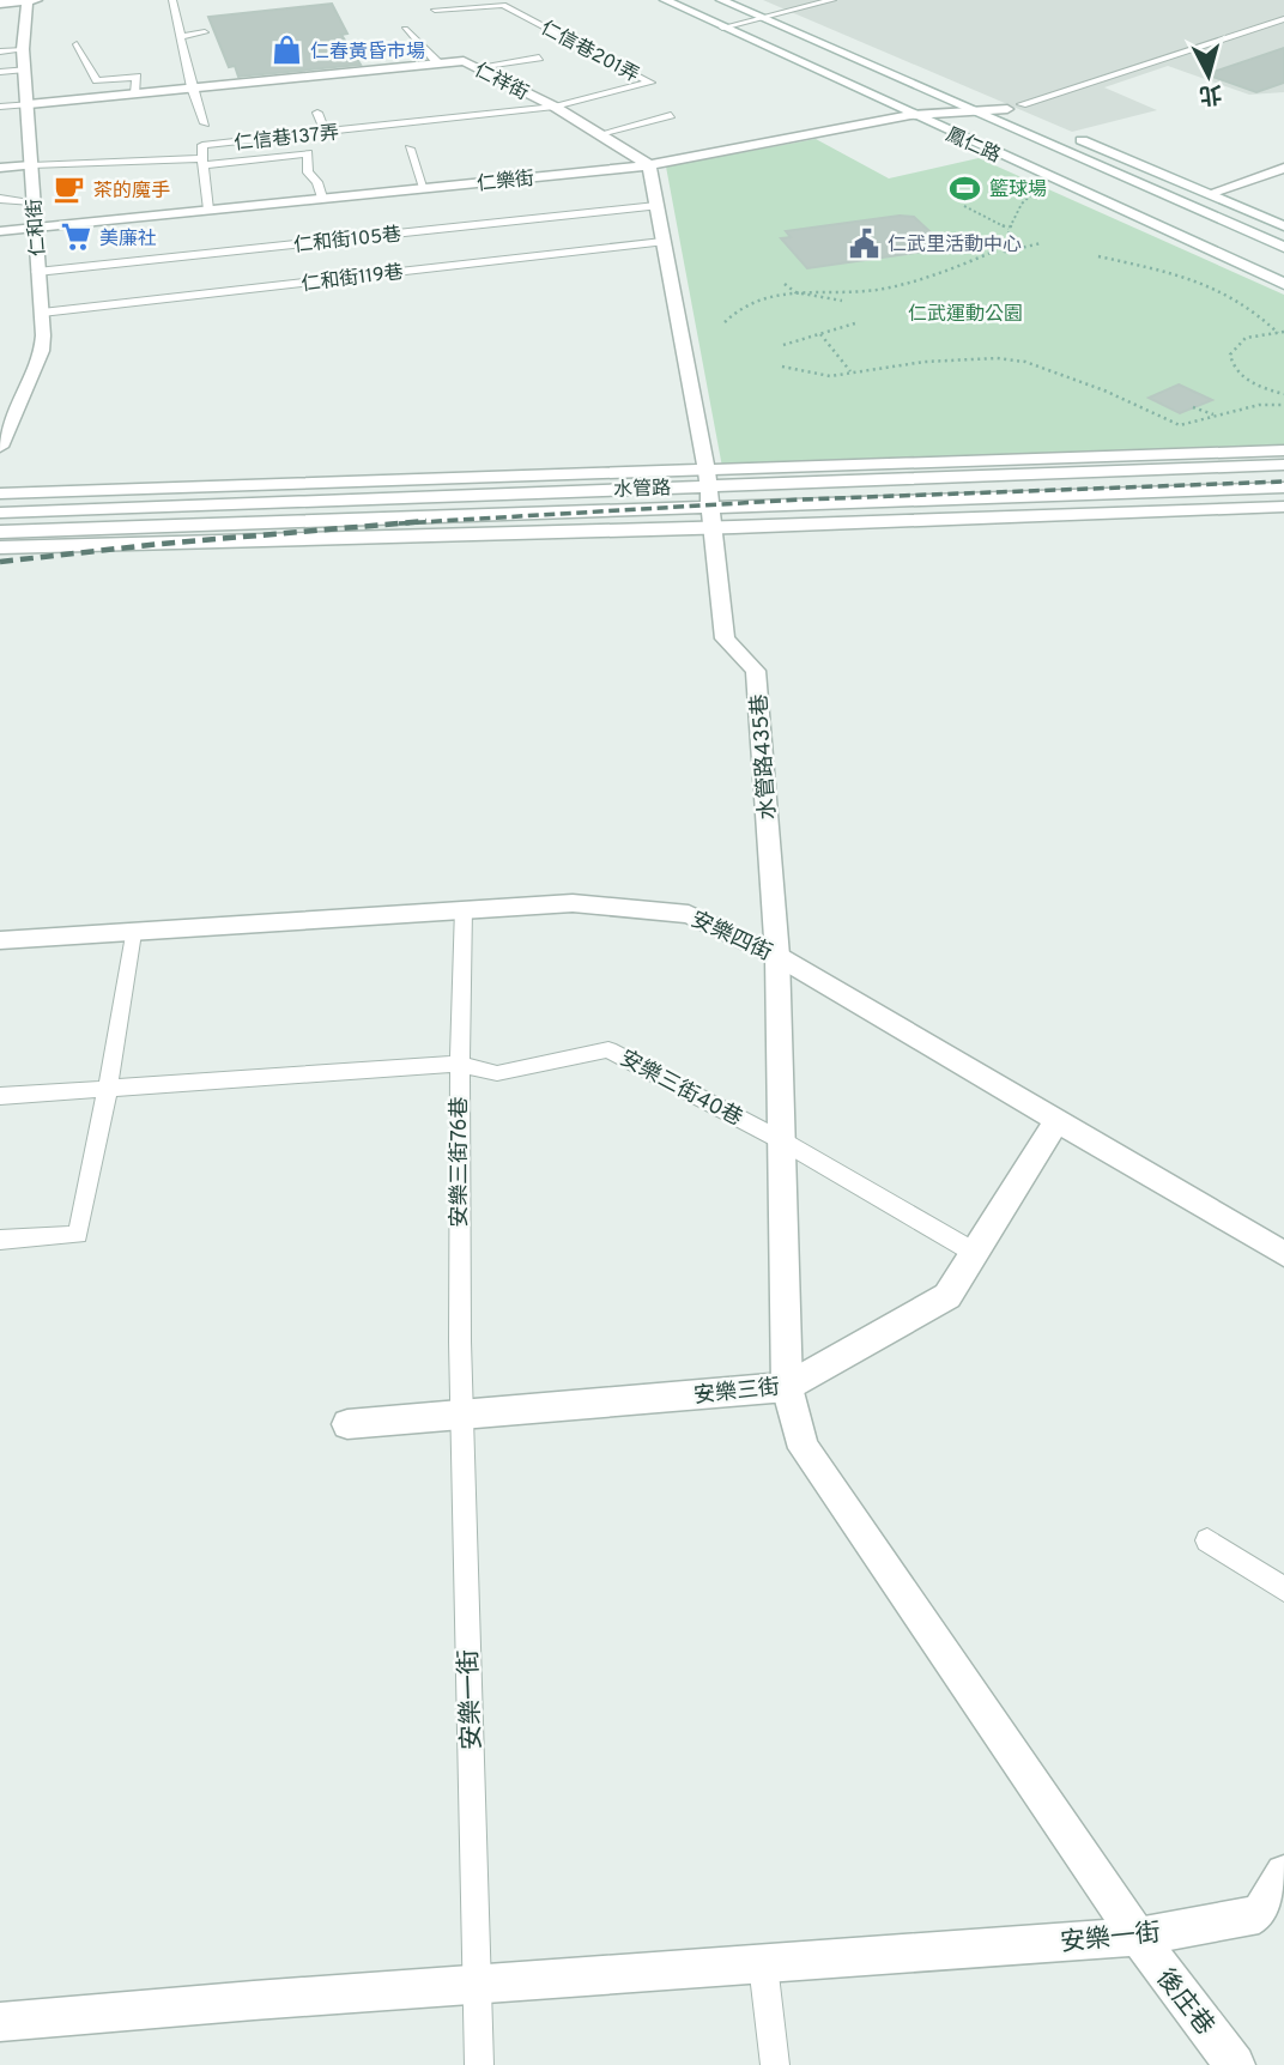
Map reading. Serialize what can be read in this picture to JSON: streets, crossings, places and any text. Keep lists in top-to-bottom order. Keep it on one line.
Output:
{"streets":{"street":["仁祥街","鳳仁路","仁樂街","仁和街","水管路","水管路435巷","安樂四街","安樂三街","安樂一街","後庄巷"],"lane":["仁信巷201弄","仁信巷137弄","仁和街105巷","仁和街119巷","安樂三街40巷","安樂三街76巷"]},"crossings":[["仁信巷201弄","仁祥街"],["仁信巷201弄","仁信巷137弄"],["仁祥街","仁信巷137弄"],["仁祥街","仁樂街"],["仁祥街","仁和街"],["仁信巷137弄","仁和街"],["鳳仁路","仁樂街"],["仁樂街","仁和街"],["仁和街","仁和街105巷"],["仁和街","仁和街119巷"],["水管路","水管路435巷"],["水管路435巷","安樂四街"],["水管路435巷","安樂三街40巷"],["水管路435巷","安樂三街"],["水管路435巷","後庄巷"],["安樂四街","安樂三街76巷"],["安樂四街","安樂三街"],["安樂三街40巷","安樂三街76巷"],["安樂三街40巷","安樂三街"],["安樂三街76巷","安樂三街"],["安樂三街76巷","安樂一街"],["安樂三街","安樂一街"],["安樂三街","後庄巷"],["安樂一街","後庄巷"]],"parks":["仁武運動公園"],"places":{"shop":["仁春黃昏市場"],"sports":["籃球場"],"cafe":["茶的魔手"],"supermarket":["美廉社"],"public building":["仁武里活動中心"]},"north":"bottom"}
